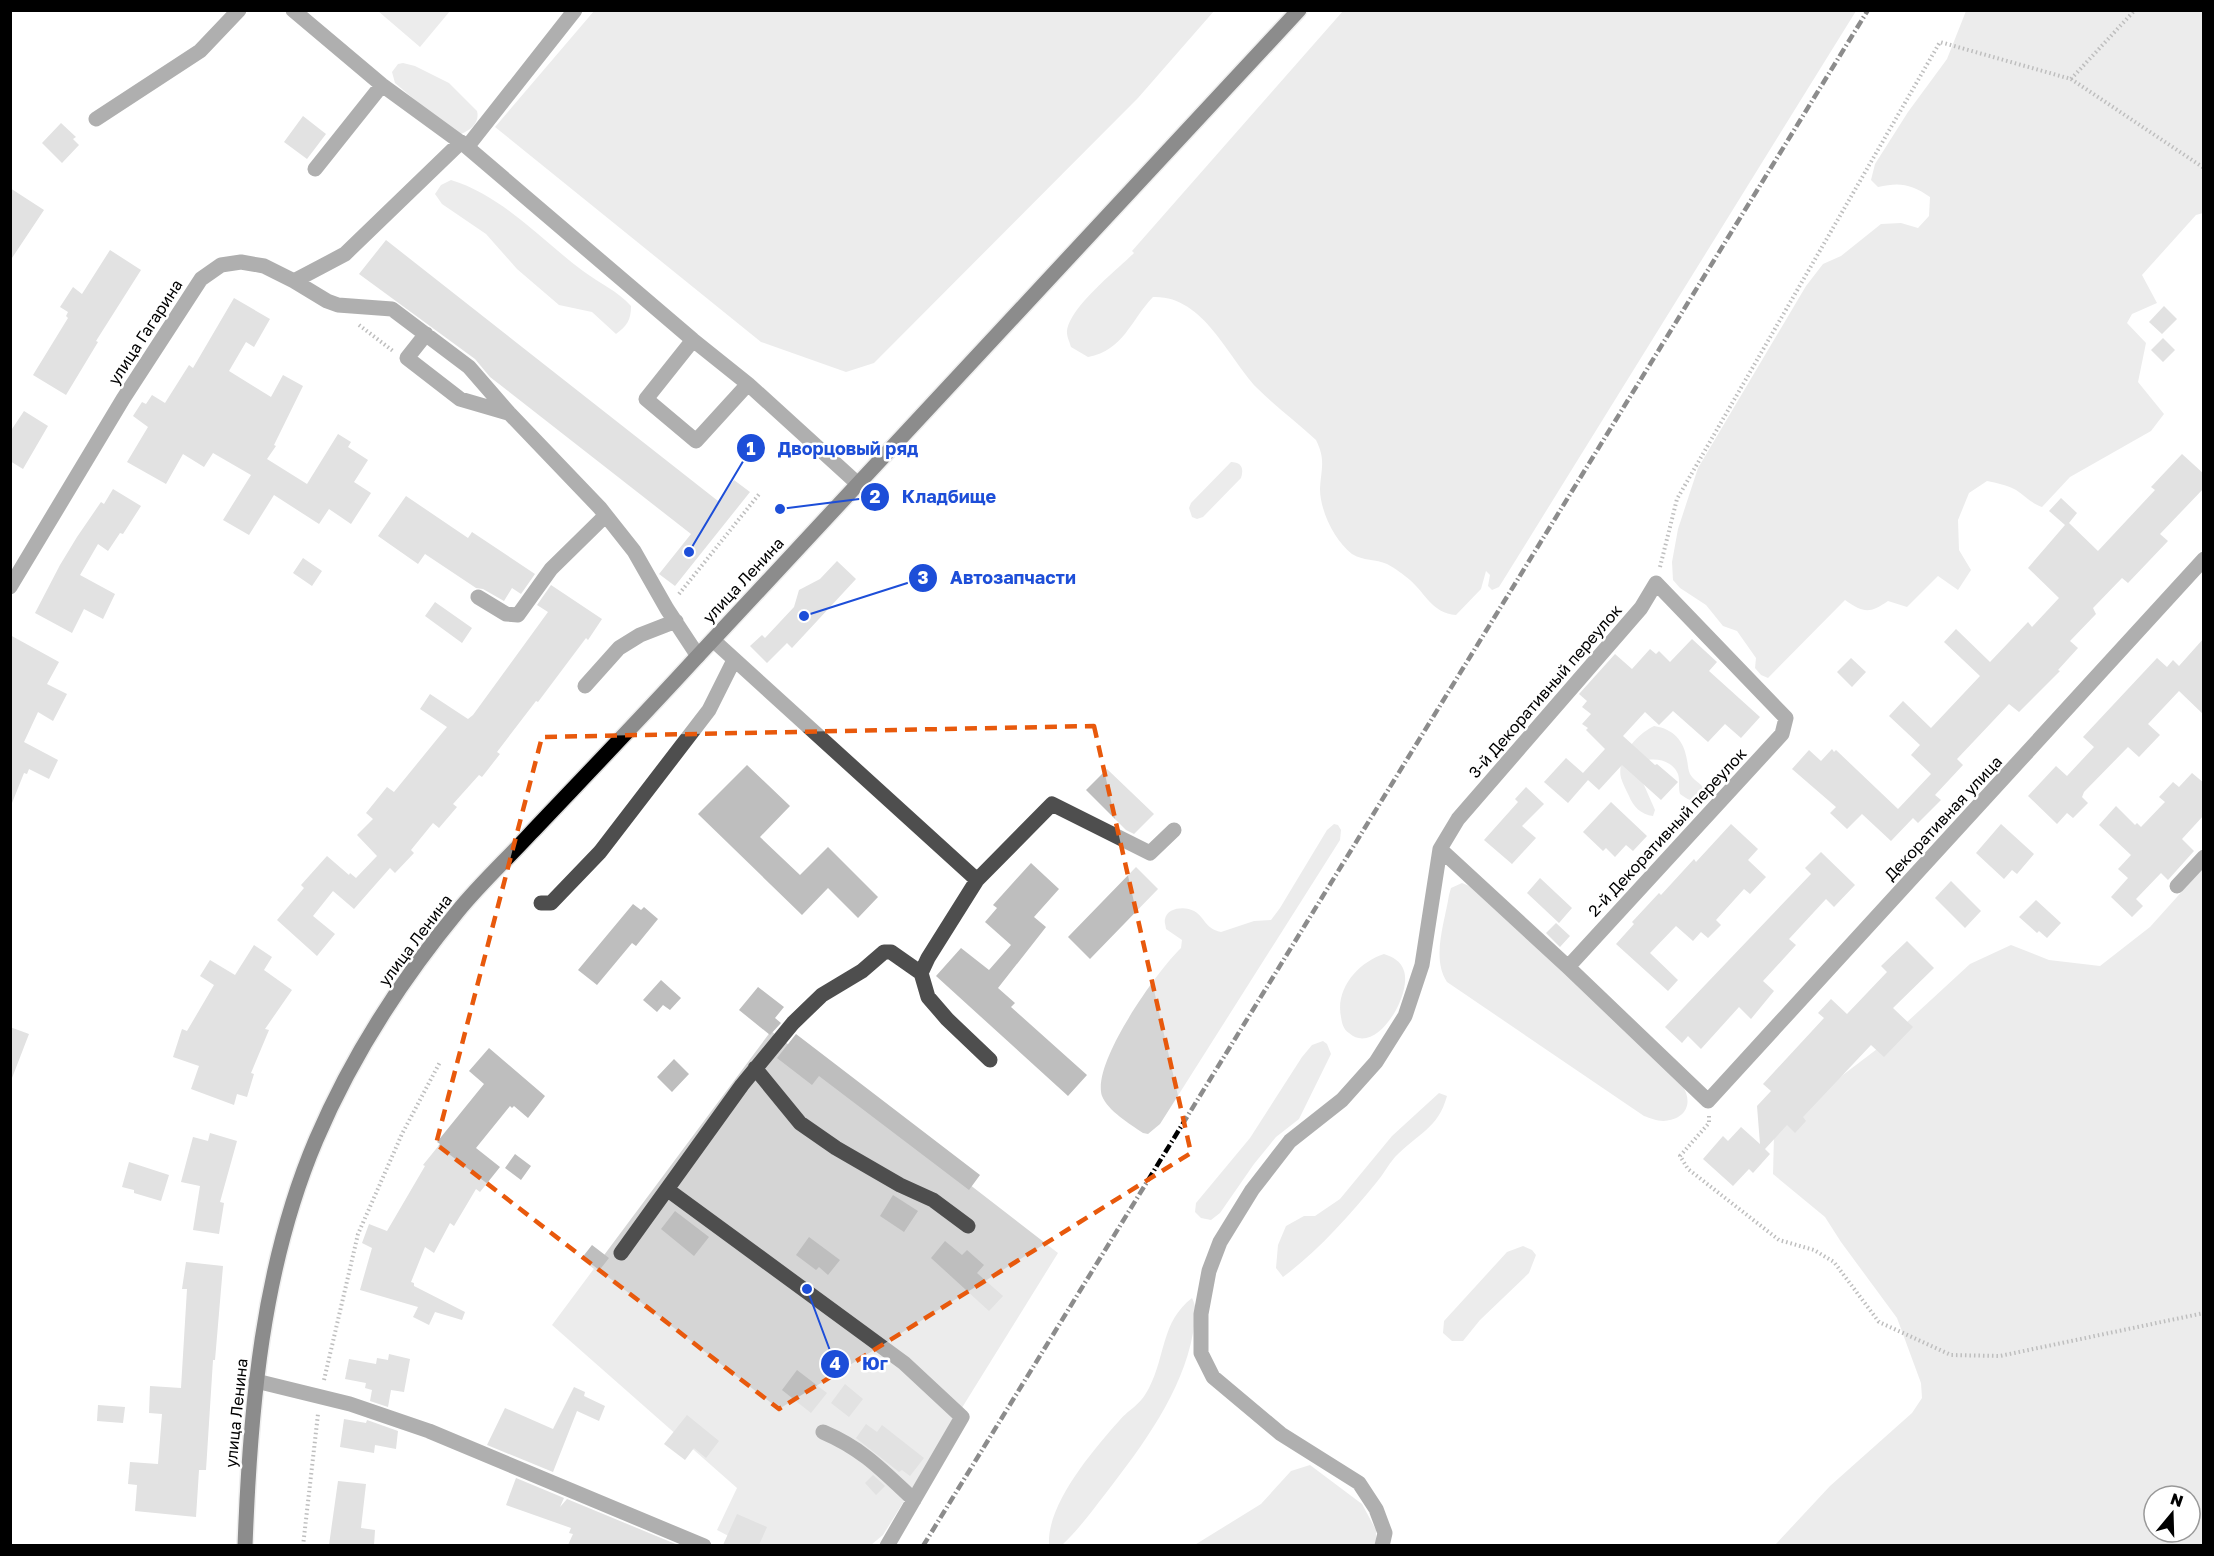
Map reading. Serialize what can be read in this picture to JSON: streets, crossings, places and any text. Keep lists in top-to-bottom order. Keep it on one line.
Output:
{"streets":{"main road":["улица Ленина"],"street":["улица Гагарина","3-й Декоративный переулок","Декоративная улица","2-й Декоративный переулок"]},"crossings":[["улица Гагарина","улица Ленина"],["3-й Декоративный переулок","2-й Декоративный переулок"]],"places":["Кладбище","Дворцовый ряд","Автозапчасти","Юг"],"north":"top"}
